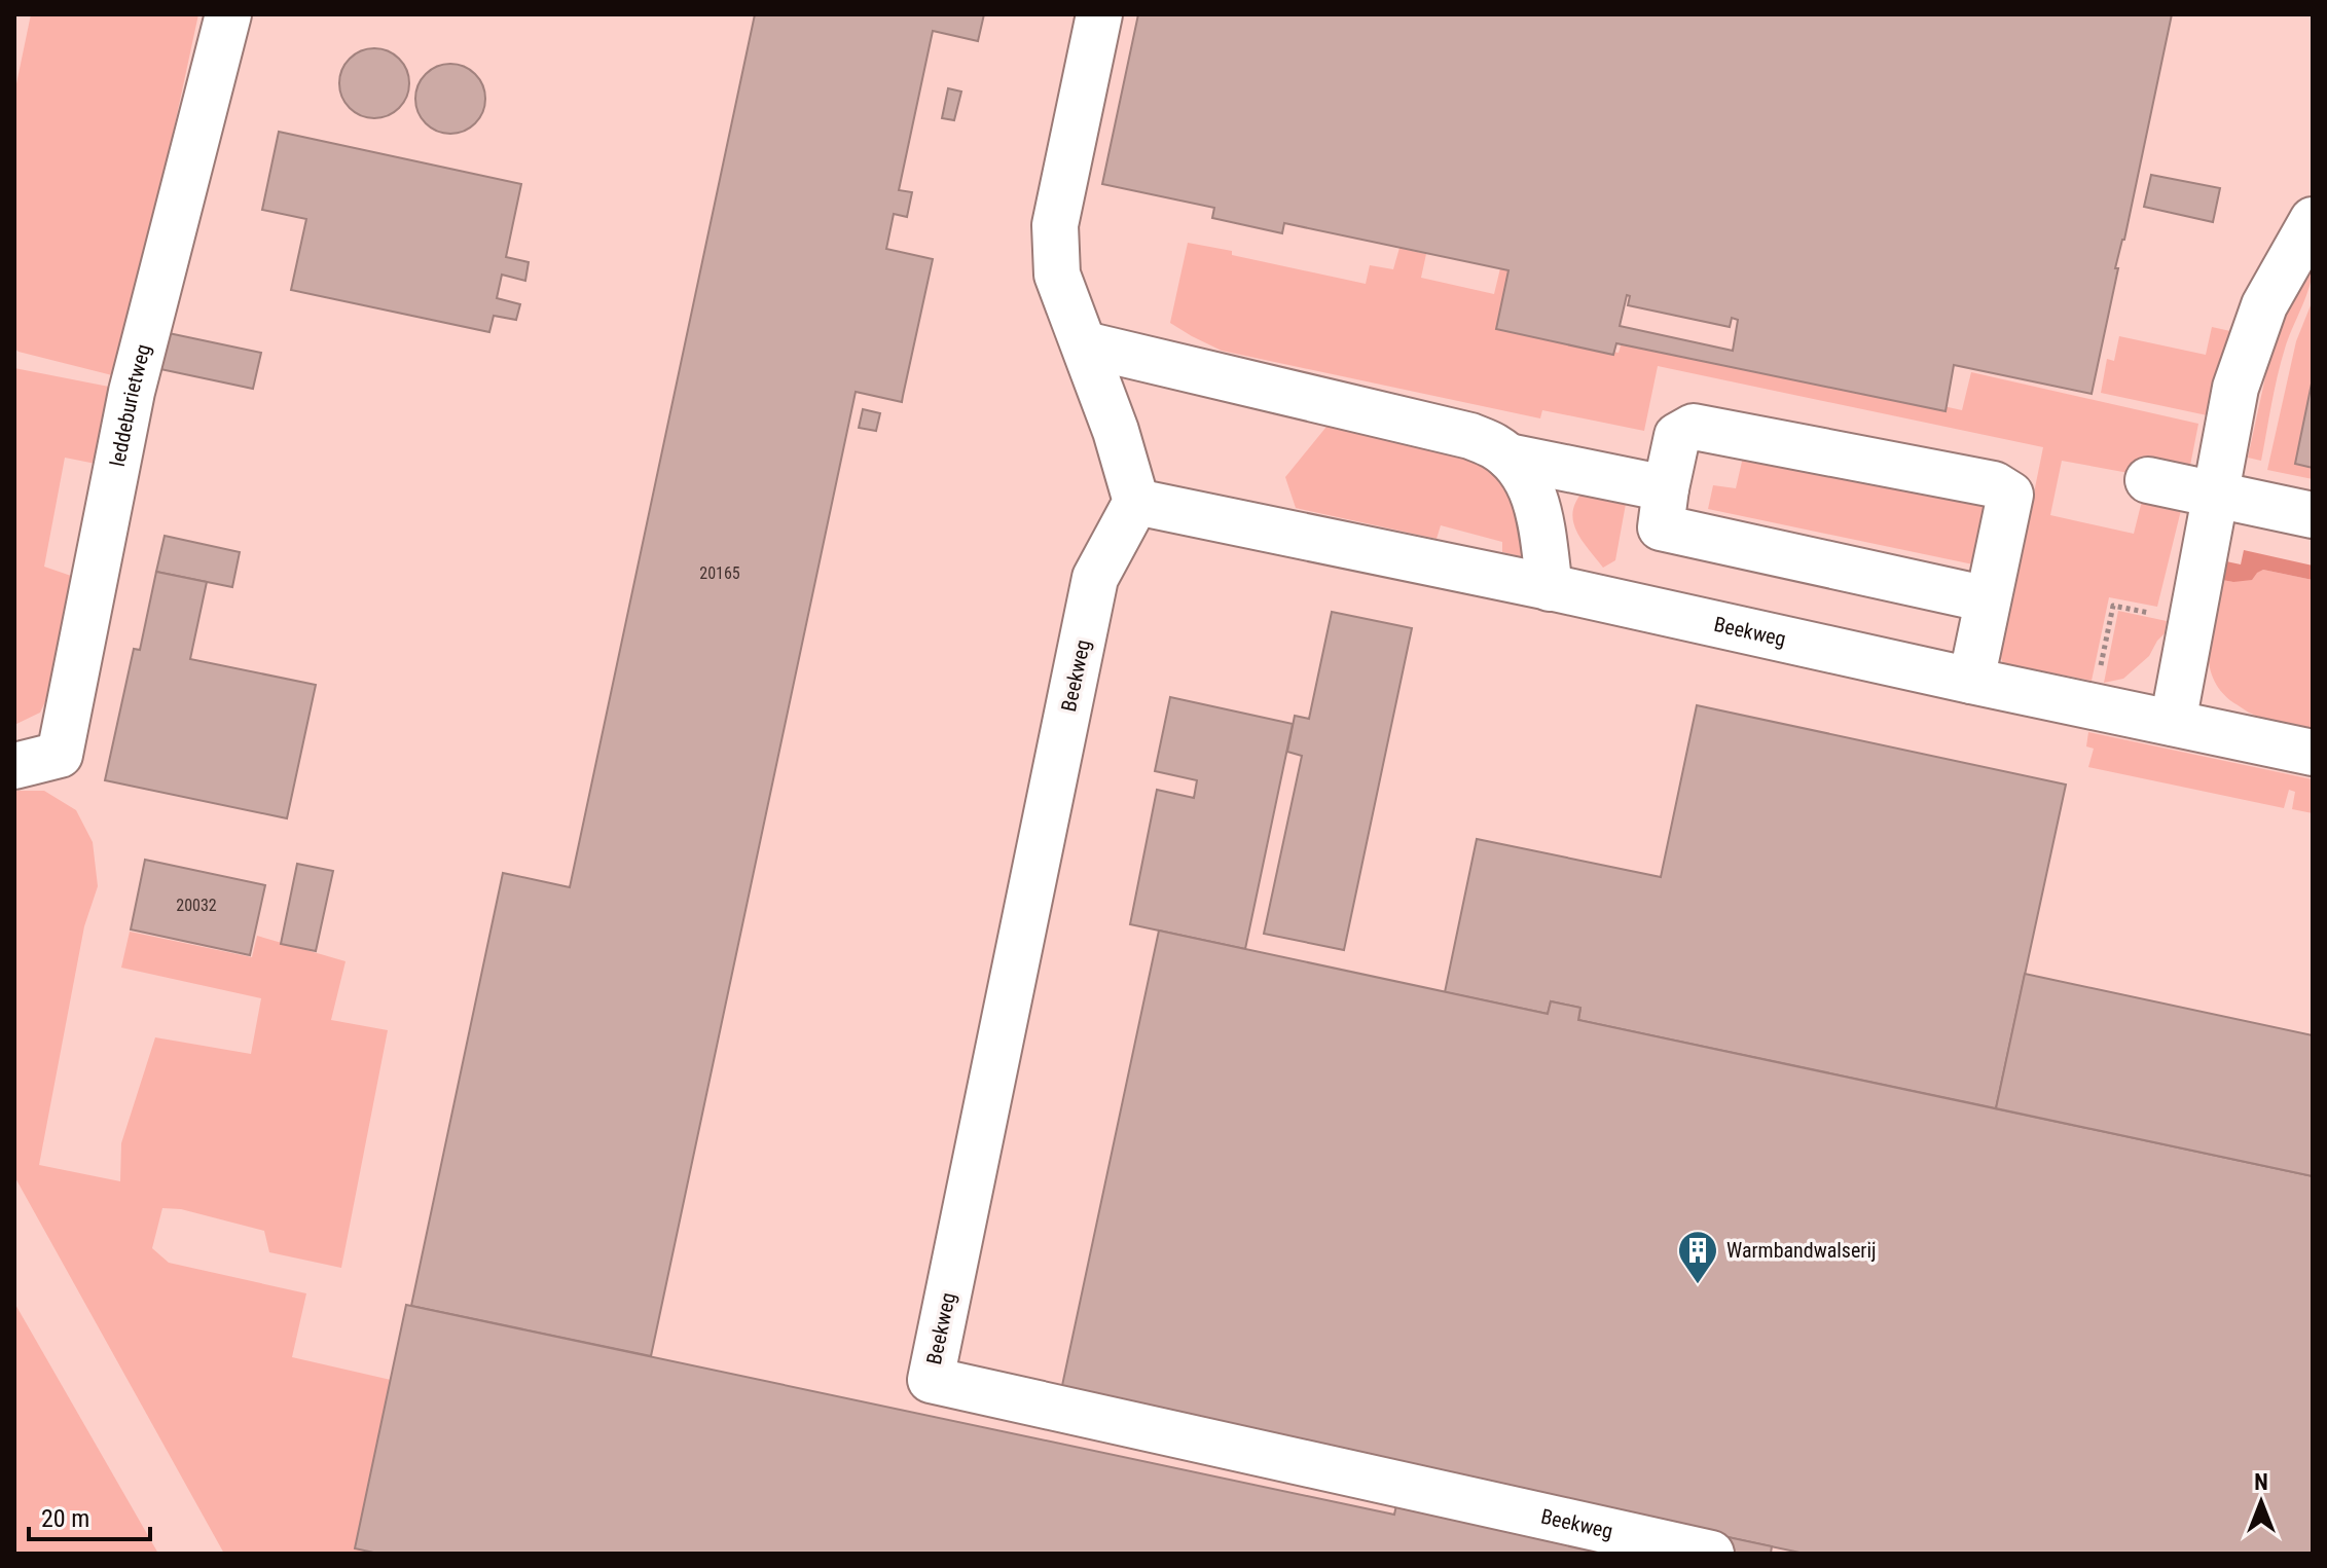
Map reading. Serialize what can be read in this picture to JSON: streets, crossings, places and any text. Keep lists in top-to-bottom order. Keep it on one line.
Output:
{"streets":{"lane":["leddeburietweg","Beekweg"]},"places":{"building":["Warmbandwalserij"]},"house_numbers":["20165","20032"],"scale_bar":"20 m","north":"top"}
